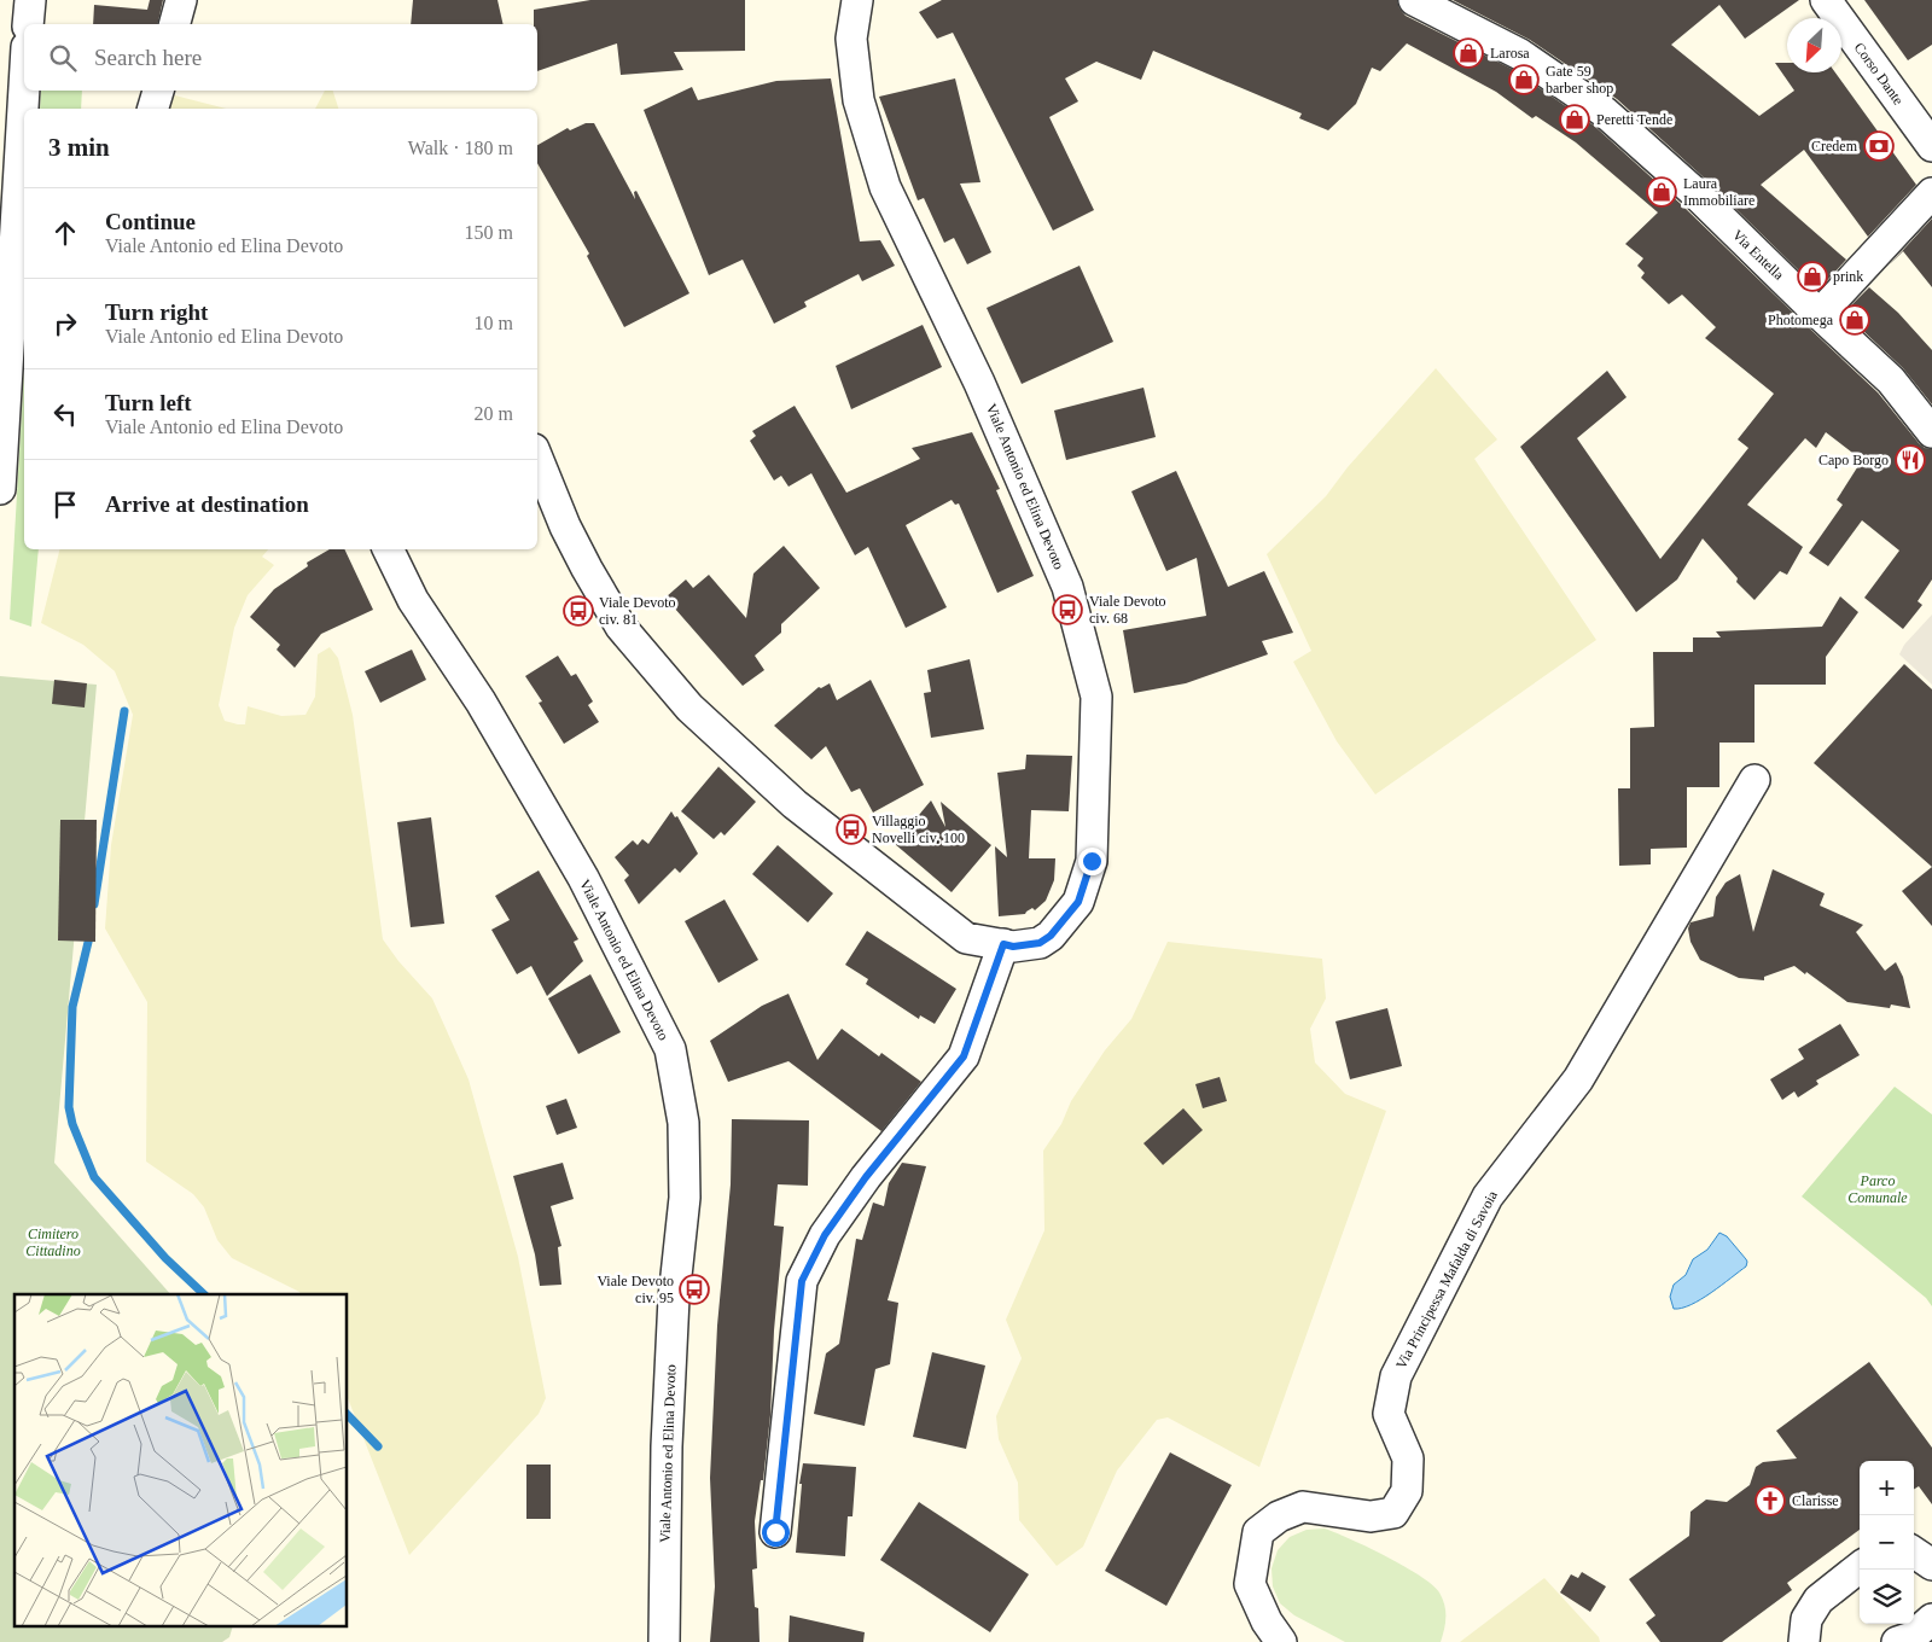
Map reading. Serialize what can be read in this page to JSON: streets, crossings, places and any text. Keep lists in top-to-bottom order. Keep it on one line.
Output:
{"streets":{"street":["Corso Dante","Via Entella","Viale Antonio ed Elina Devoto","Via Principessa Mafalda di Savoia"]},"parks":["Parco Comunale","Cimitero Cittadino"],"places":{"shop":["Larosa","Gate 59 barber shop","Peretti Tende","Laura Immobiliare","prink","Photomega"],"bank":["Credem"],"restaurant":["Capo Borgo"],"bus stop":["Viale Devoto civ. 68","Viale Devoto civ. 81","Villaggio Novelli civ. 100","Viale Devoto civ. 95"],"church":["Clarisse"]},"north":"bottom left","page":{"search":"Search here","heading":["3 min","Walk · 180 m"],"list":[["Continue","Viale Antonio ed Elina Devoto","150 m"],["Turn right","Viale Antonio ed Elina Devoto","10 m"],["Turn left","Viale Antonio ed Elina Devoto","20 m"],"Arrive at destination"],"map_buttons":["+","−"]}}
